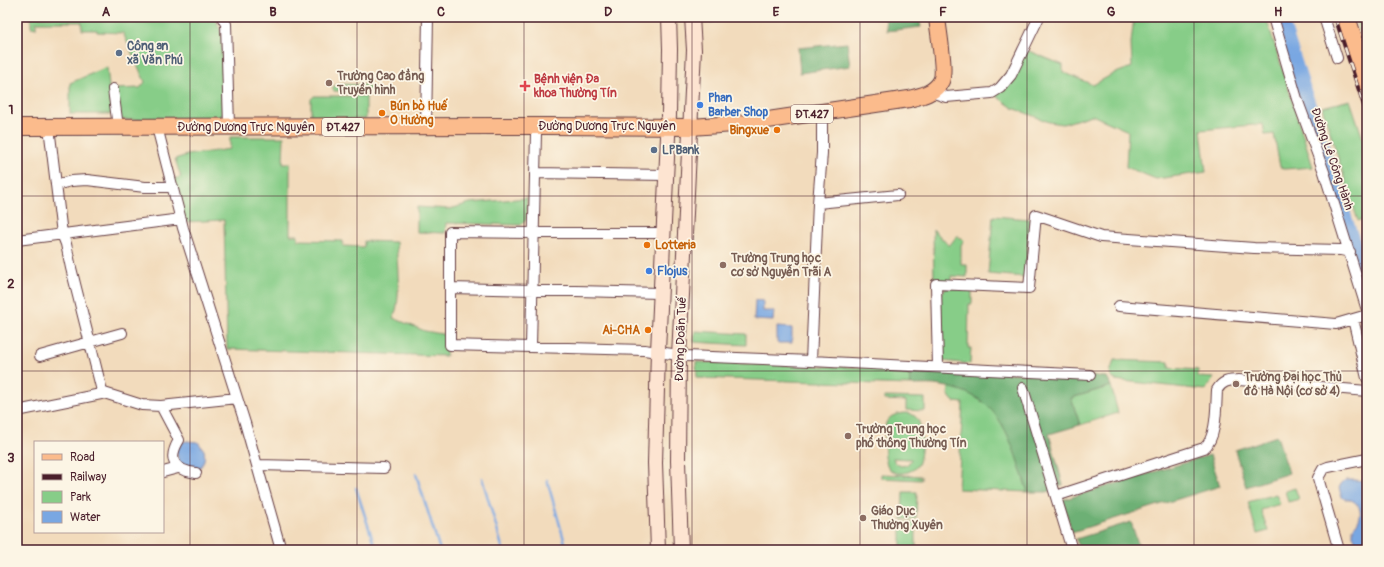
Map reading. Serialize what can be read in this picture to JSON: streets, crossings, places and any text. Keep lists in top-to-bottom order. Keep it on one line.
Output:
{"streets":{"main road":["ĐT.427","Đường Dương Trực Nguyên"],"street":["Đường Lê Công Hành","Đường Doãn Tuế"]},"crossings":[["Đường Dương Trực Nguyên","Đường Doãn Tuế"]],"places":{"other":["Công an xã Văn Phú","Trường Cao đẳng Truyền hình","Phan Barber Shop","Bún bò Huế O Hường","Bingxue","LPBank","Lotteria","Trường Trung học cơ sở Nguyễn Trãi A","Flojus","Ai-CHA","Trường Đại học Thủ đô Hà Nội (cơ sở 4)","Trường Trung học phổ thông Thường Tín","Giáo Dục Thường Xuyên"],"health":["Bệnh viện Đa khoa Thường Tín"]},"legend":["Road","Railway","Park","Water"],"grid":{"columns":["A","B","C","D","E","F","G","H"],"rows":["1","2","3"]}}
